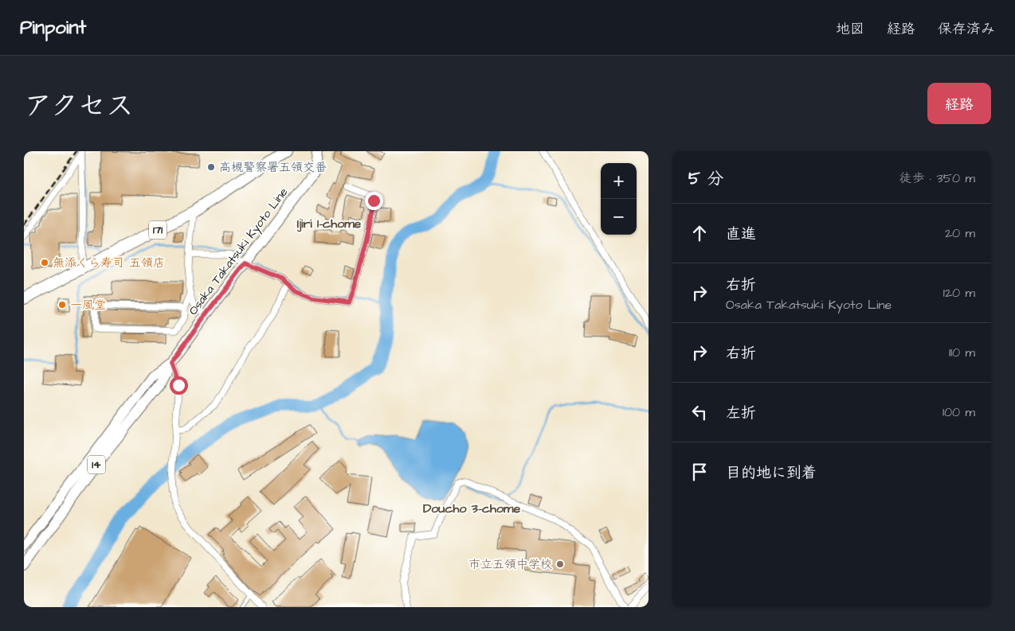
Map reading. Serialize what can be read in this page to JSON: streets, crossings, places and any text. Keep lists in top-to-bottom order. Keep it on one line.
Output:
{"streets":{"highway":["171"],"main road":["Osaka Takatsuki Kyoto Line","14"]},"districts":["Ijiri 1-chome","Doucho 3-chome"],"places":["高槻警察署五領交番","無添くら寿司 五領店","一風堂","市立五領中学校"],"page":{"header":"Pinpoint","nav":["地図","経路","保存済み"],"title":"アクセス","buttons":"経路","heading":["5 分","徒歩 · 350 m"],"map_buttons":["+","−"],"list":[["直進","20 m"],["右折","Osaka Takatsuki Kyoto Line","120 m"],["右折","110 m"],["左折","100 m"],"目的地に到着"]}}
